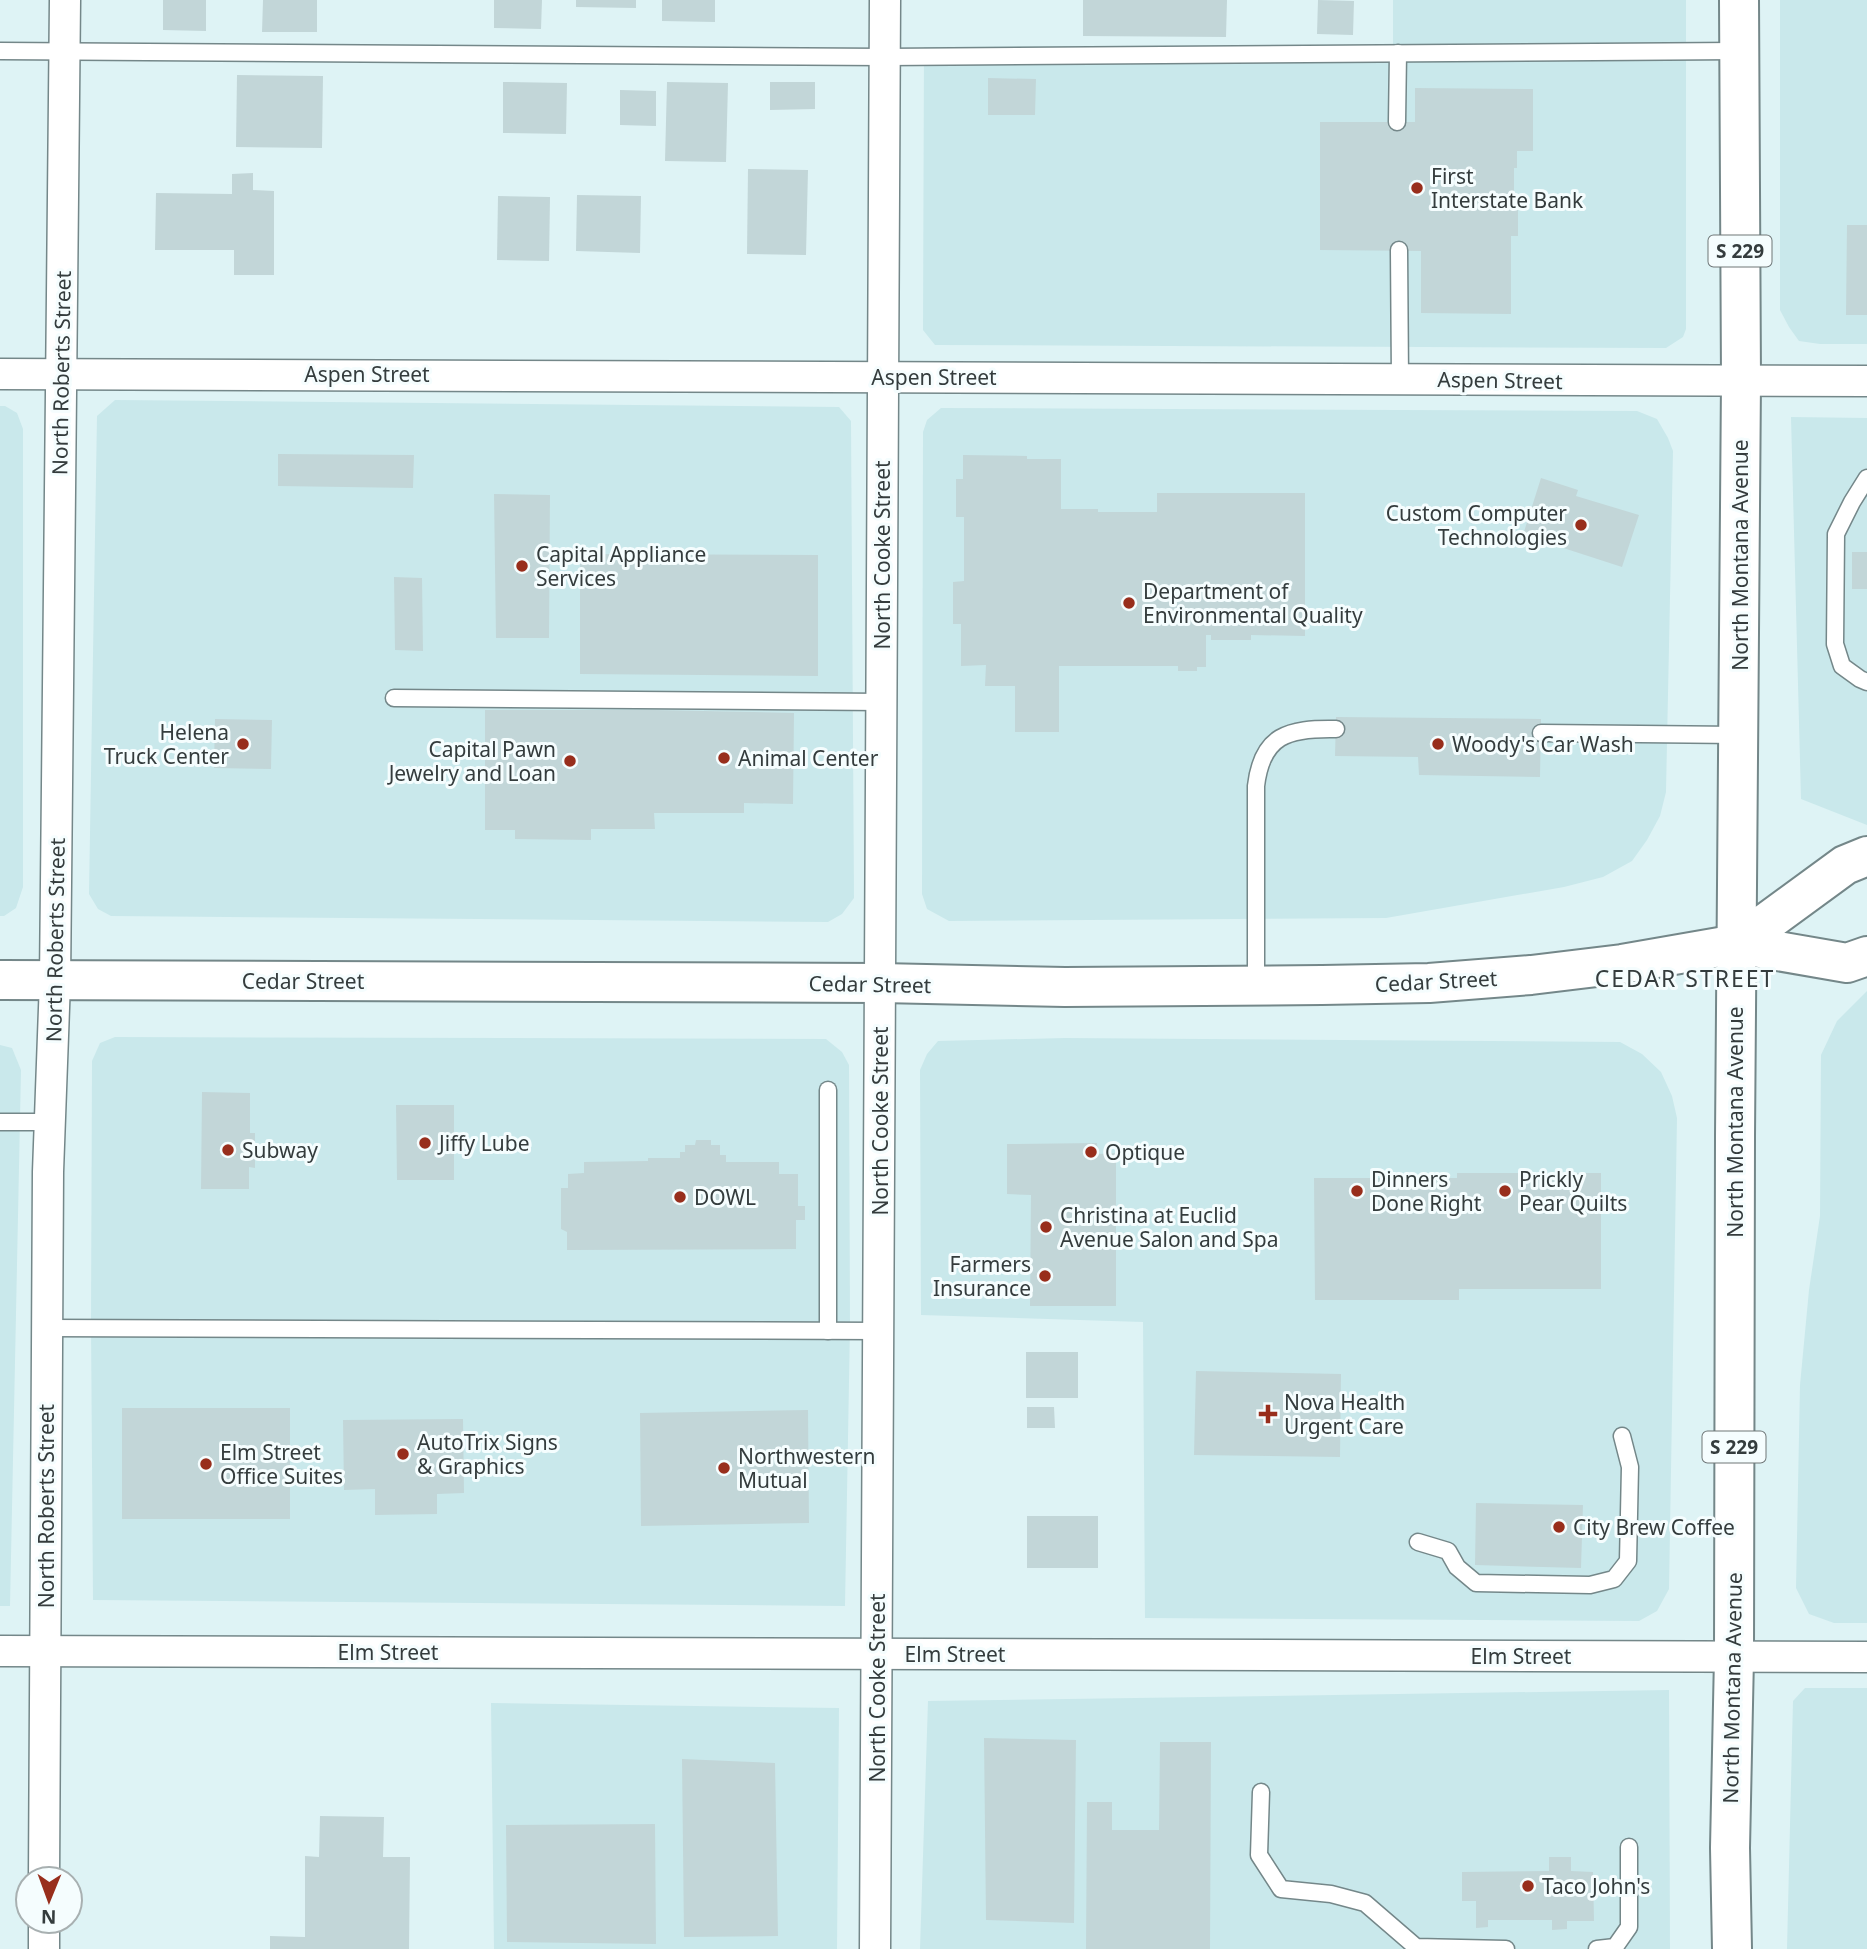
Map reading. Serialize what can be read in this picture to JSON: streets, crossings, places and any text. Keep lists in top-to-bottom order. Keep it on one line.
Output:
{"streets":{"main road":["S 229","North Montana Avenue","Cedar Street"],"street":["North Roberts Street","Aspen Street","North Cooke Street","Elm Street"]},"crossings":[["North Roberts Street","Aspen Street"],["North Roberts Street","Cedar Street"],["North Roberts Street","Elm Street"],["Aspen Street","North Cooke Street"],["Aspen Street","North Montana Avenue"],["North Cooke Street","Cedar Street"],["North Cooke Street","Elm Street"],["North Montana Avenue","Cedar Street"],["North Montana Avenue","Elm Street"]],"districts":["CEDAR STREET"],"places":{"other":["First Interstate Bank","Custom Computer Technologies","Capital Appliance Services","Department of Environmental Quality","Helena Truck Center","Woody's Car Wash","Animal Center","Capital Pawn Jewelry and Loan","Jiffy Lube","Subway","Optique","Dinners Done Right","Prickly Pear Quilts","DOWL","Christina at Euclid Avenue Salon and Spa","Farmers Insurance","AutoTrix Signs & Graphics","Elm Street Office Suites","Northwestern Mutual","City Brew Coffee","Taco John's"],"health":["Nova Health Urgent Care"]},"north":"bottom"}
